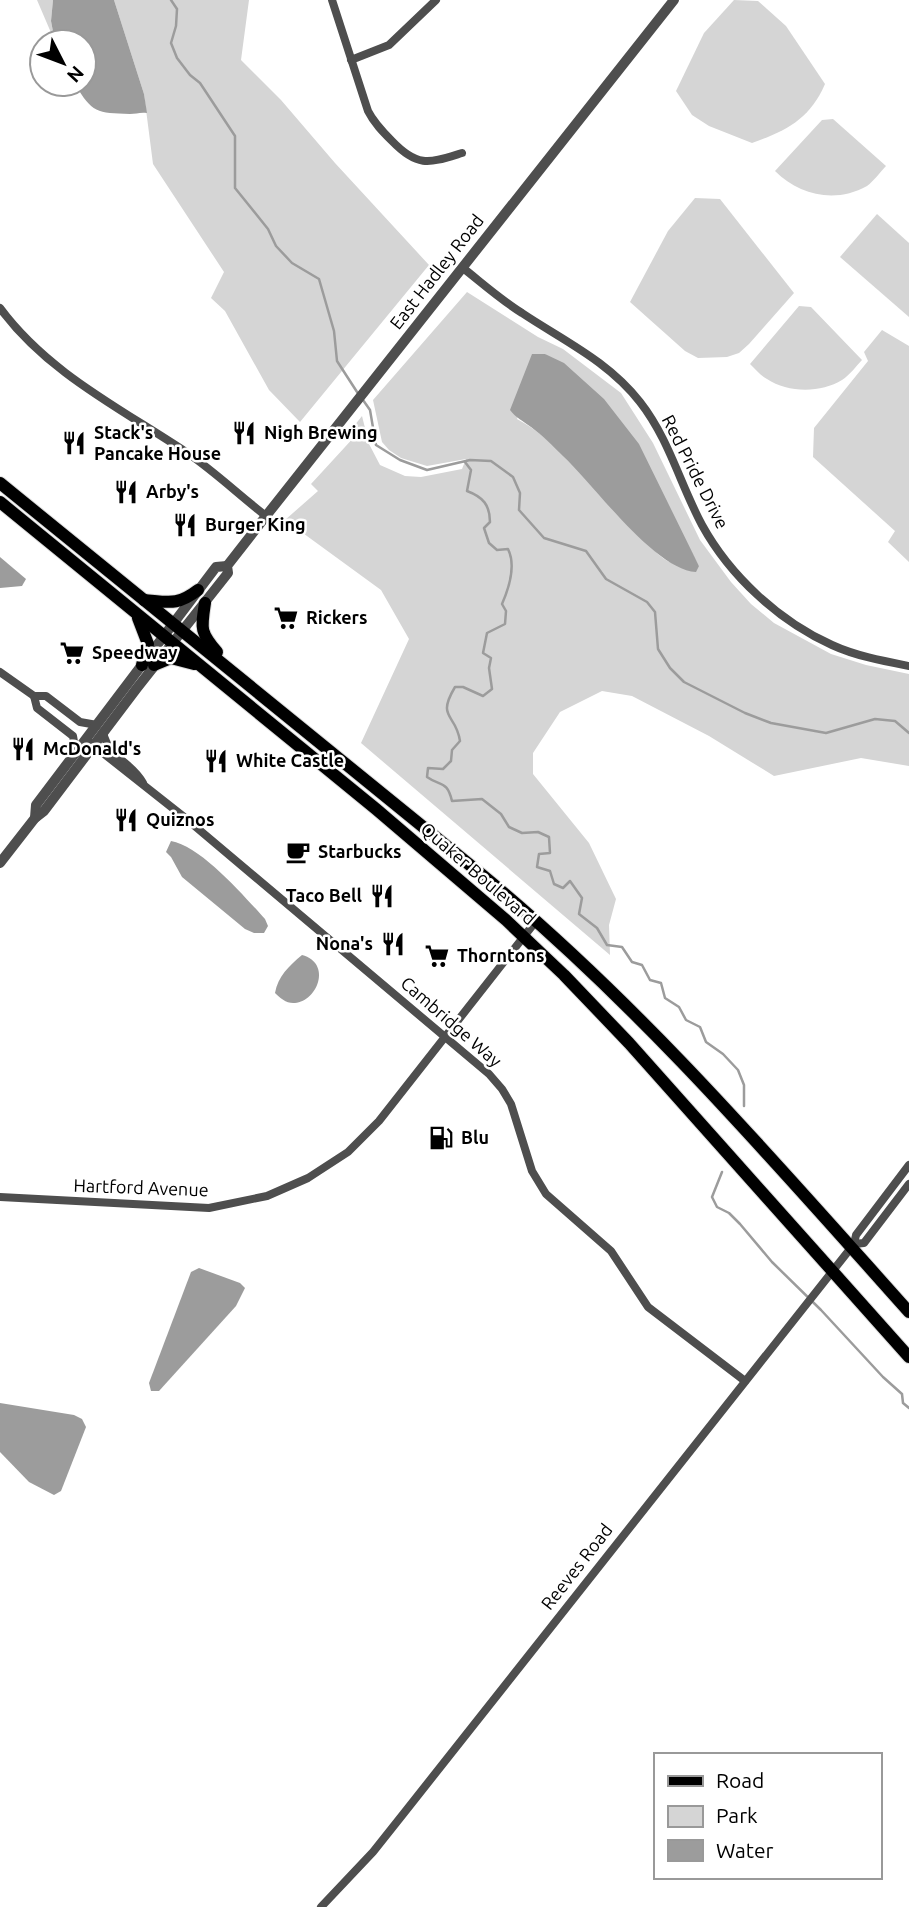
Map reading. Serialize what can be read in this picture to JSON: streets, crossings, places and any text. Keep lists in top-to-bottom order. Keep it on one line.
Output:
{"streets":{"main road":["Quaker Boulevard"],"street":["East Hadley Road","Red Pride Drive","Cambridge Way","Hartford Avenue","Reeves Road"]},"crossings":[["East Hadley Road","Red Pride Drive"],["East Hadley Road","Quaker Boulevard"],["East Hadley Road","Cambridge Way"],["Quaker Boulevard","Hartford Avenue"],["Quaker Boulevard","Reeves Road"],["Cambridge Way","Hartford Avenue"],["Cambridge Way","Reeves Road"]],"places":{"restaurant":["Nigh Brewing","Stack's Pancake House","Arby's","Burger King","McDonald's","White Castle","Quiznos","Taco Bell","Nona's"],"supermarket":["Rickers","Speedway","Thorntons"],"cafe":["Starbucks"],"fuel station":["Blu"]},"legend":["Road","Park","Water"],"north":"bottom right"}
